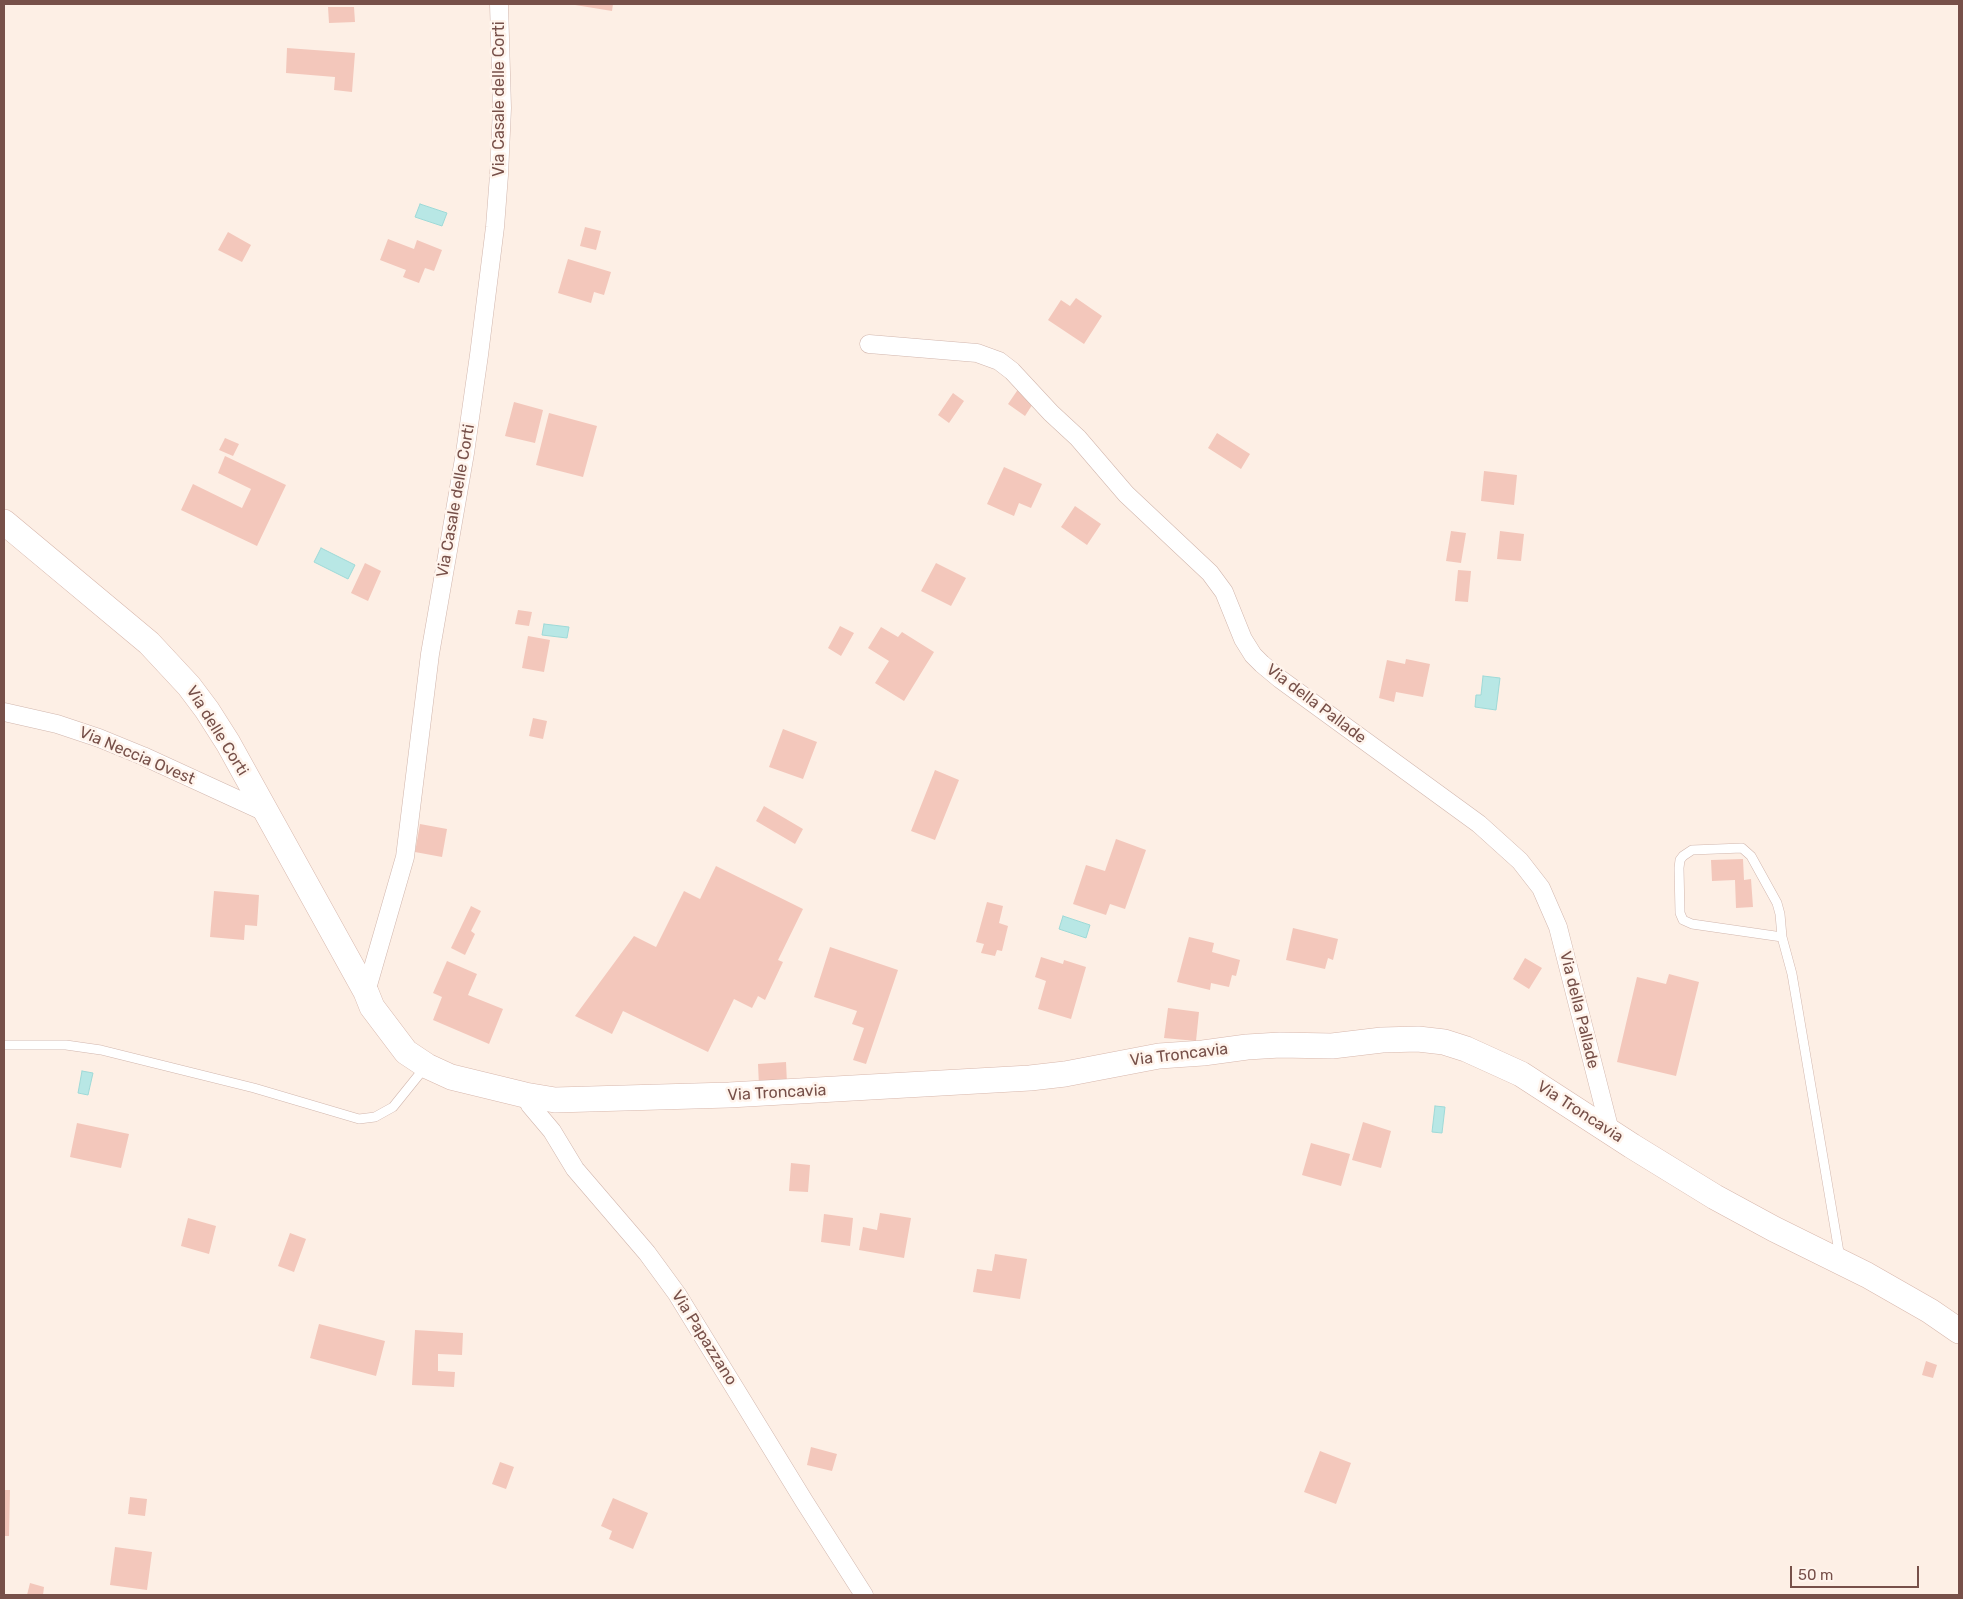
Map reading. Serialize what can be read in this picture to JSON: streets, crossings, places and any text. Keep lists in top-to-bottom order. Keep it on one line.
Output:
{"streets":{"street":["Via Casale delle Corti","Via della Pallade","Via delle Corti","Via Neccia Ovest","Via Troncavia","Via Papazzano"]},"crossings":[["Via Casale delle Corti","Via delle Corti"],["Via Casale delle Corti","Via Troncavia"],["Via della Pallade","Via Troncavia"],["Via delle Corti","Via Neccia Ovest"],["Via delle Corti","Via Troncavia"],["Via Troncavia","Via Papazzano"]],"scale_bar":"50 m"}
